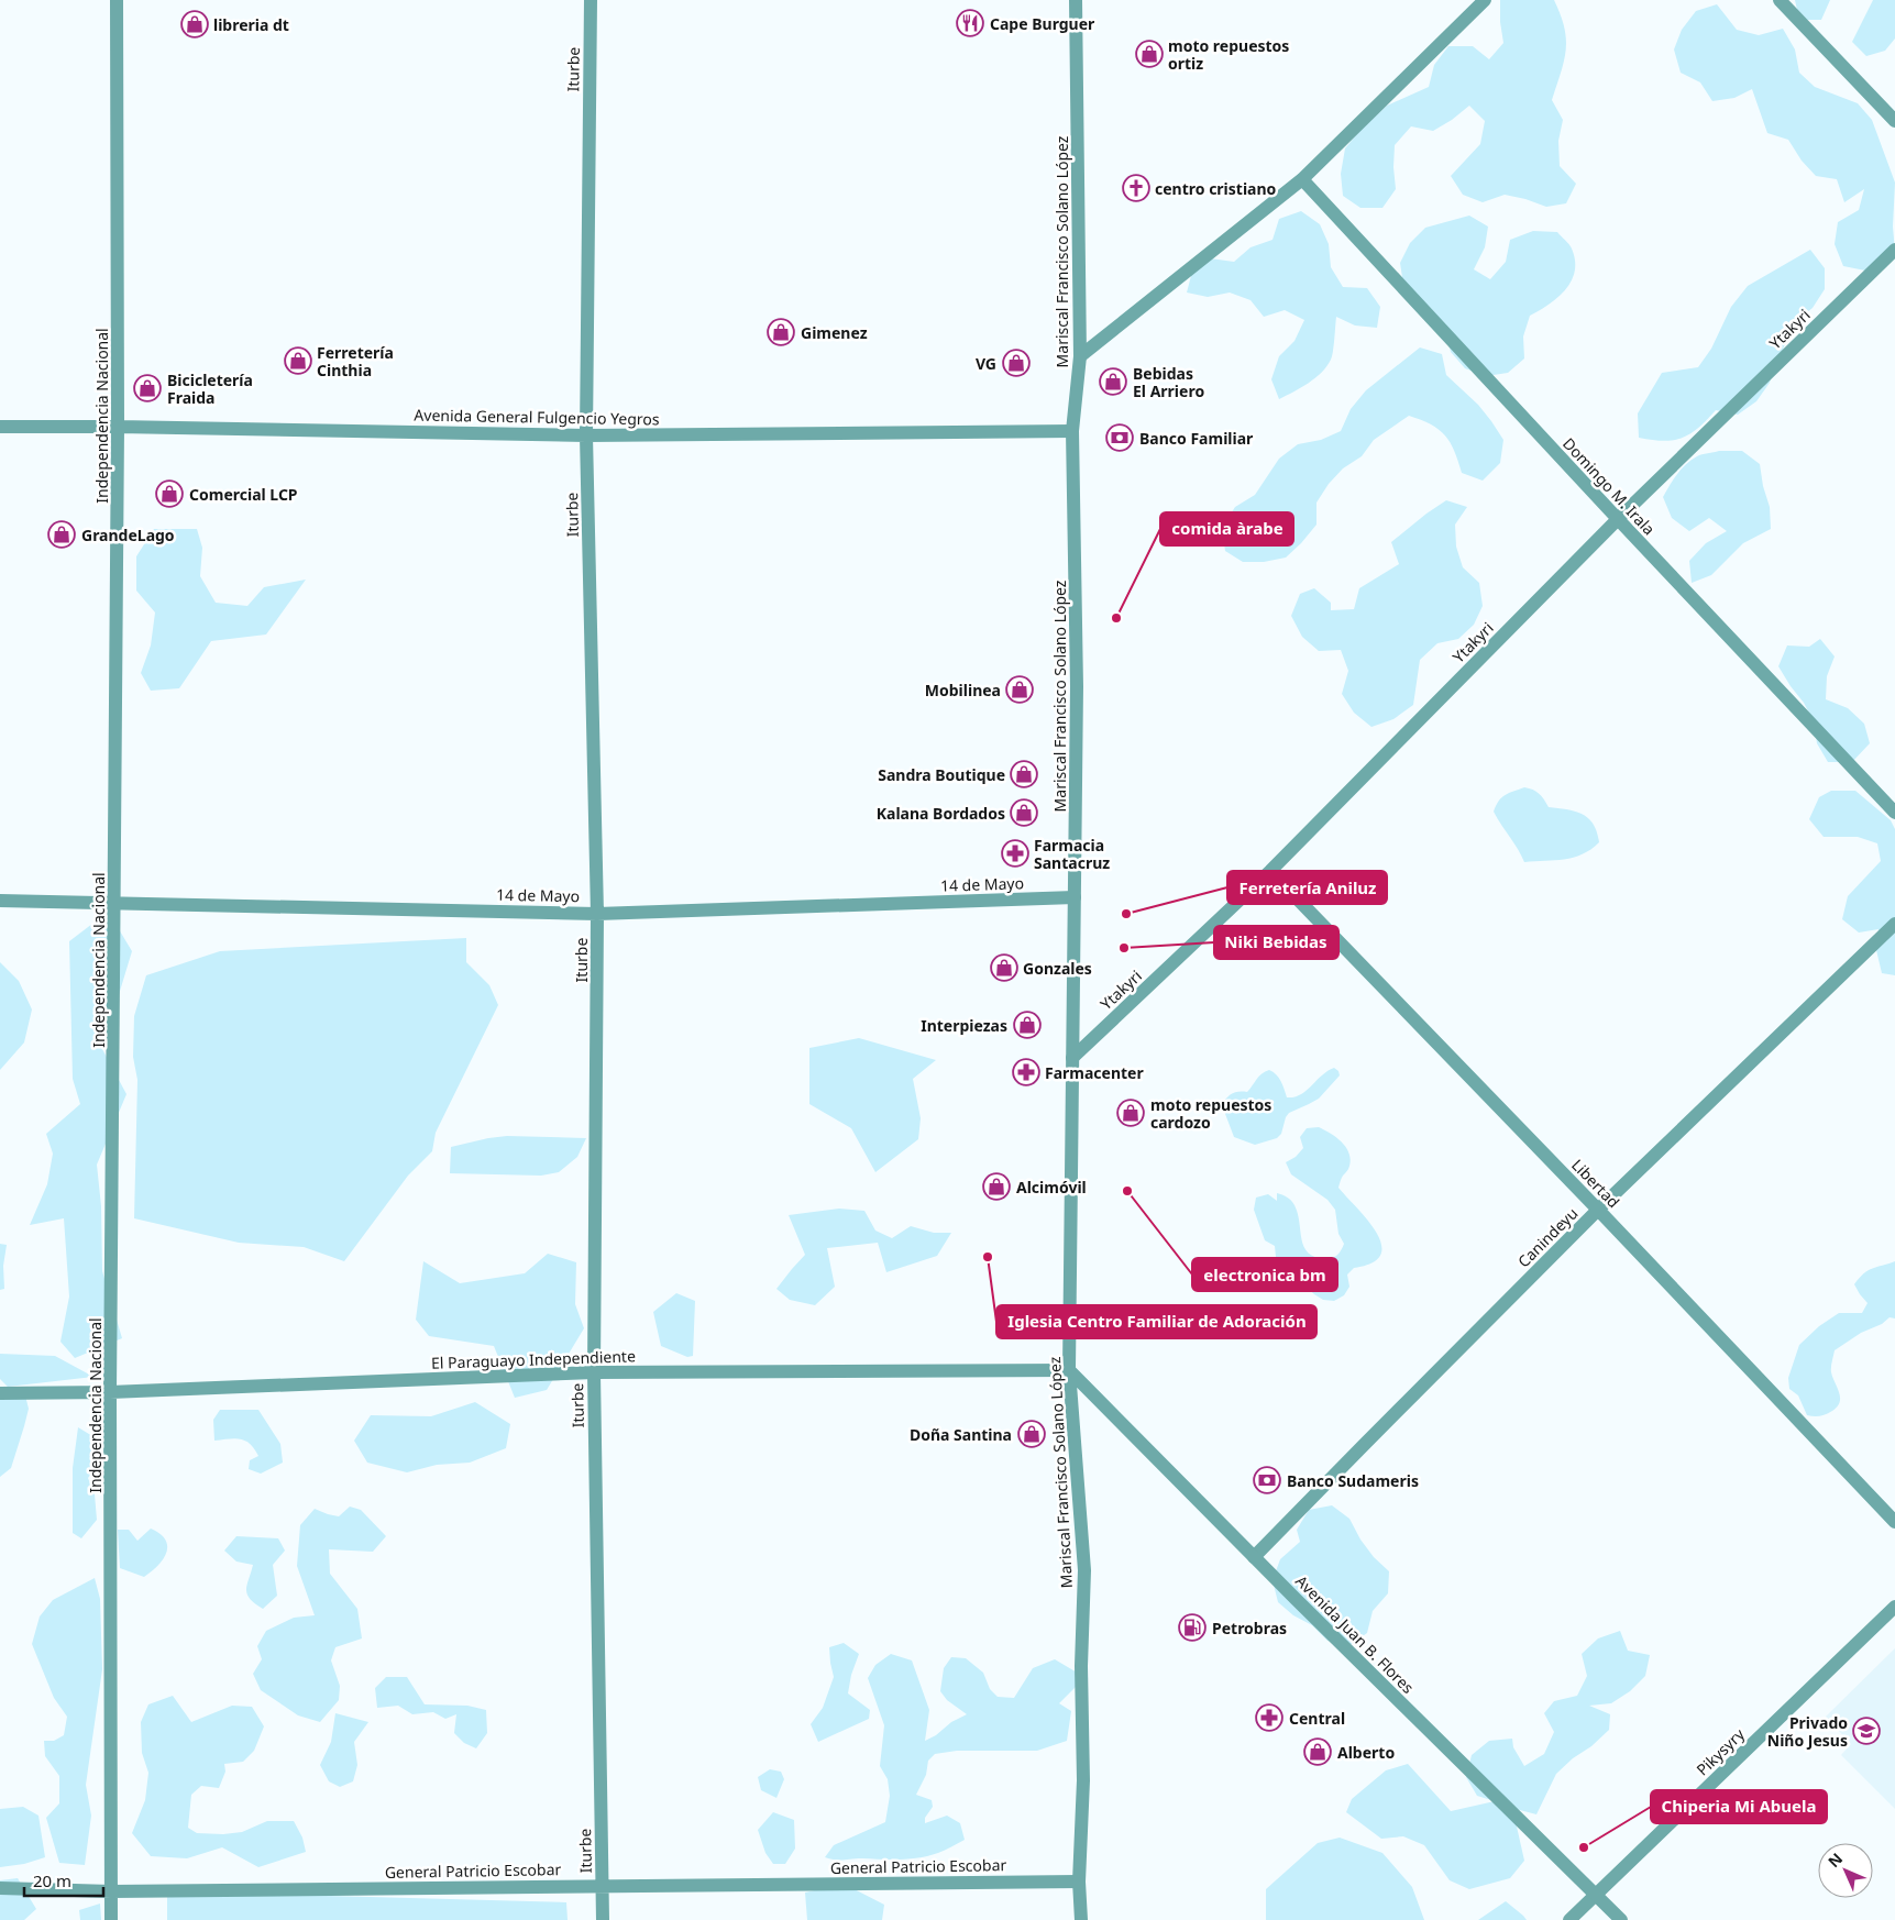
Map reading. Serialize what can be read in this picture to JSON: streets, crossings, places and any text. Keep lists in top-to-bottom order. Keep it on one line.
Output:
{"streets":{"street":["Iturbe","Mariscal Francisco Solano López","Ytakyri","Independencia Nacional","Avenida General Fulgencio Yegros","Domingo M. Irala","14 de Mayo","Libertad","Canindeyu","El Paraguayo Independiente","Avenida Juan B. Flores","Pikysyry","General Patricio Escobar"]},"crossings":[["Iturbe","Avenida General Fulgencio Yegros"],["Iturbe","14 de Mayo"],["Iturbe","El Paraguayo Independiente"],["Iturbe","General Patricio Escobar"],["Mariscal Francisco Solano López","Ytakyri"],["Mariscal Francisco Solano López","Avenida General Fulgencio Yegros"],["Mariscal Francisco Solano López","14 de Mayo"],["Mariscal Francisco Solano López","El Paraguayo Independiente"],["Mariscal Francisco Solano López","Avenida Juan B. Flores"],["Mariscal Francisco Solano López","General Patricio Escobar"],["Ytakyri","Domingo M. Irala"],["Ytakyri","Libertad"],["Independencia Nacional","Avenida General Fulgencio Yegros"],["Independencia Nacional","14 de Mayo"],["Independencia Nacional","El Paraguayo Independiente"],["Independencia Nacional","General Patricio Escobar"],["Libertad","Canindeyu"],["Canindeyu","Avenida Juan B. Flores"],["El Paraguayo Independiente","Avenida Juan B. Flores"],["Avenida Juan B. Flores","Pikysyry"]],"places":{"restaurant":["Cape Burguer"],"shop":["libreria dt","moto repuestos ortiz","Gimenez","Ferretería Cinthia","VG","Bebidas El Arriero","Bicicletería Fraida","Comercial LCP","GrandeLago","Mobilinea","Sandra Boutique","Kalana Bordados","Gonzales","Interpiezas","moto repuestos cardozo","Alcimóvil","Doña Santina","Alberto"],"church":["centro cristiano"],"bank":["Banco Familiar","Banco Sudameris"],"other":["comida àrabe","Ferretería Aniluz","Niki Bebidas","electronica bm","Iglesia Centro Familiar de Adoración","Chiperia Mi Abuela"],"pharmacy":["Farmacia Santacruz","Farmacenter","Central"],"fuel station":["Petrobras"],"school or university":["Privado Niño Jesus"]},"scale_bar":"20 m","north":"top left"}
